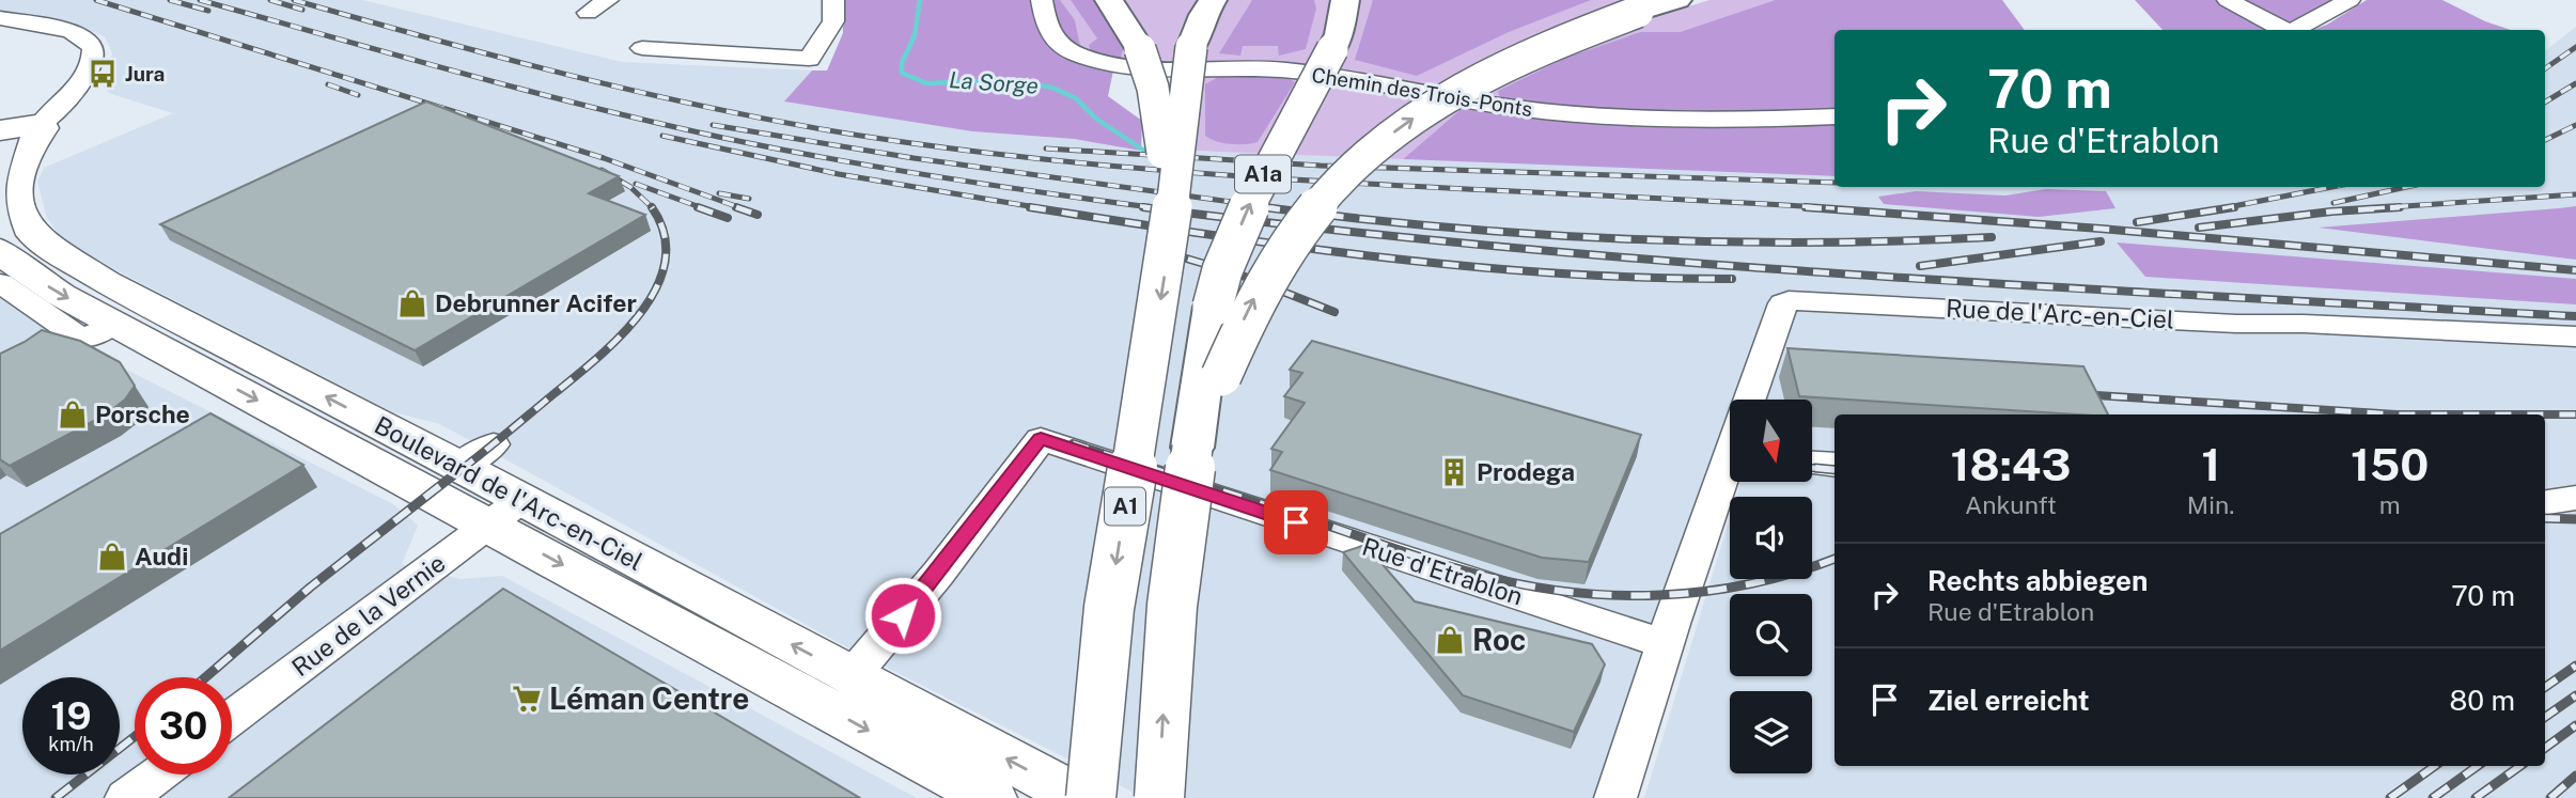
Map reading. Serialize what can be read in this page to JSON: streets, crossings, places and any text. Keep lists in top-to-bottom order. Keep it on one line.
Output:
{"streets":{"highway":["A1a","A1"],"main road":["Boulevard de l'Arc-en-Ciel"],"street":["Chemin des Trois-Ponts","Rue de l'Arc-en-Ciel","Rue d'Etrablon","Rue de la Vernie"]},"crossings":[["A1a","A1"],["Boulevard de l'Arc-en-Ciel","Rue d'Etrablon"],["Boulevard de l'Arc-en-Ciel","Rue de la Vernie"]],"water":["La Sorge"],"places":{"bus stop":["Jura"],"shop":["Debrunner Acifer","Porsche","Audi","Roc"],"building":["Prodega"],"supermarket":["Léman Centre"]},"north":"bottom","page":{"turn":["70 m","Rue d'Etrablon"],"eta":["18:43","Ankunft","1","Min.","150","m"],"list":[{"name":"Rechts abbiegen","note":"Rue d'Etrablon","value":"70 m"},{"name":"Ziel erreicht","value":"80 m"}],"speed":"19 km/h","limit":"30"}}
